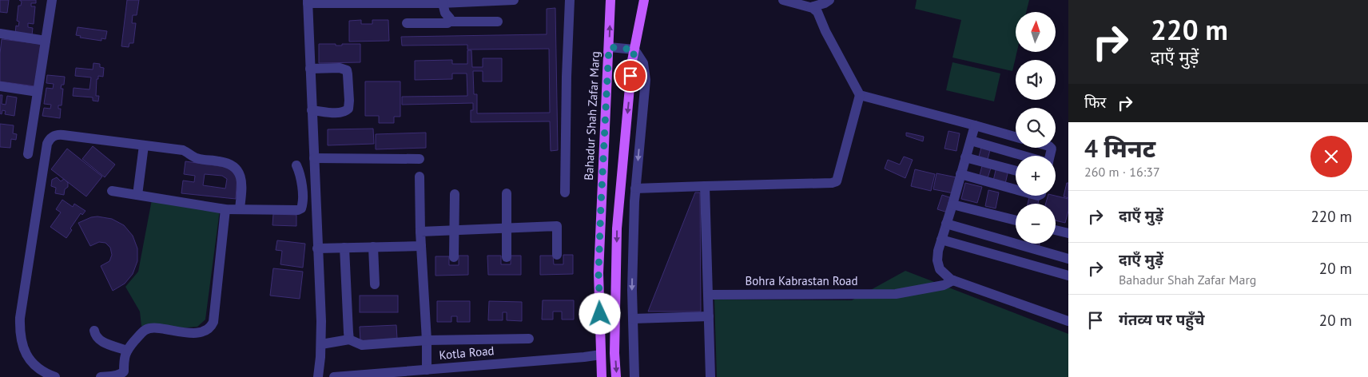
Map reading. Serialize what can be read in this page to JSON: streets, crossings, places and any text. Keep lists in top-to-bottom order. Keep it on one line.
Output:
{"streets":{"main road":["Bahadur Shah Zafar Marg"],"street":["Bohra Kabrastan Road","Kotla Road"]},"crossings":[["Bahadur Shah Zafar Marg","Kotla Road"]],"north":"top","page":{"turn":["220 m","दाएँ मुड़ें"],"map_buttons":["+","−"],"then":"फिर","heading":["4 मिनट","260 m · 16:37"],"list":[{"name":"दाएँ मुड़ें","value":"220 m"},{"name":"दाएँ मुड़ें","note":"Bahadur Shah Zafar Marg","value":"20 m"},{"name":"गंतव्य पर पहुँचे","value":"20 m"}]}}
